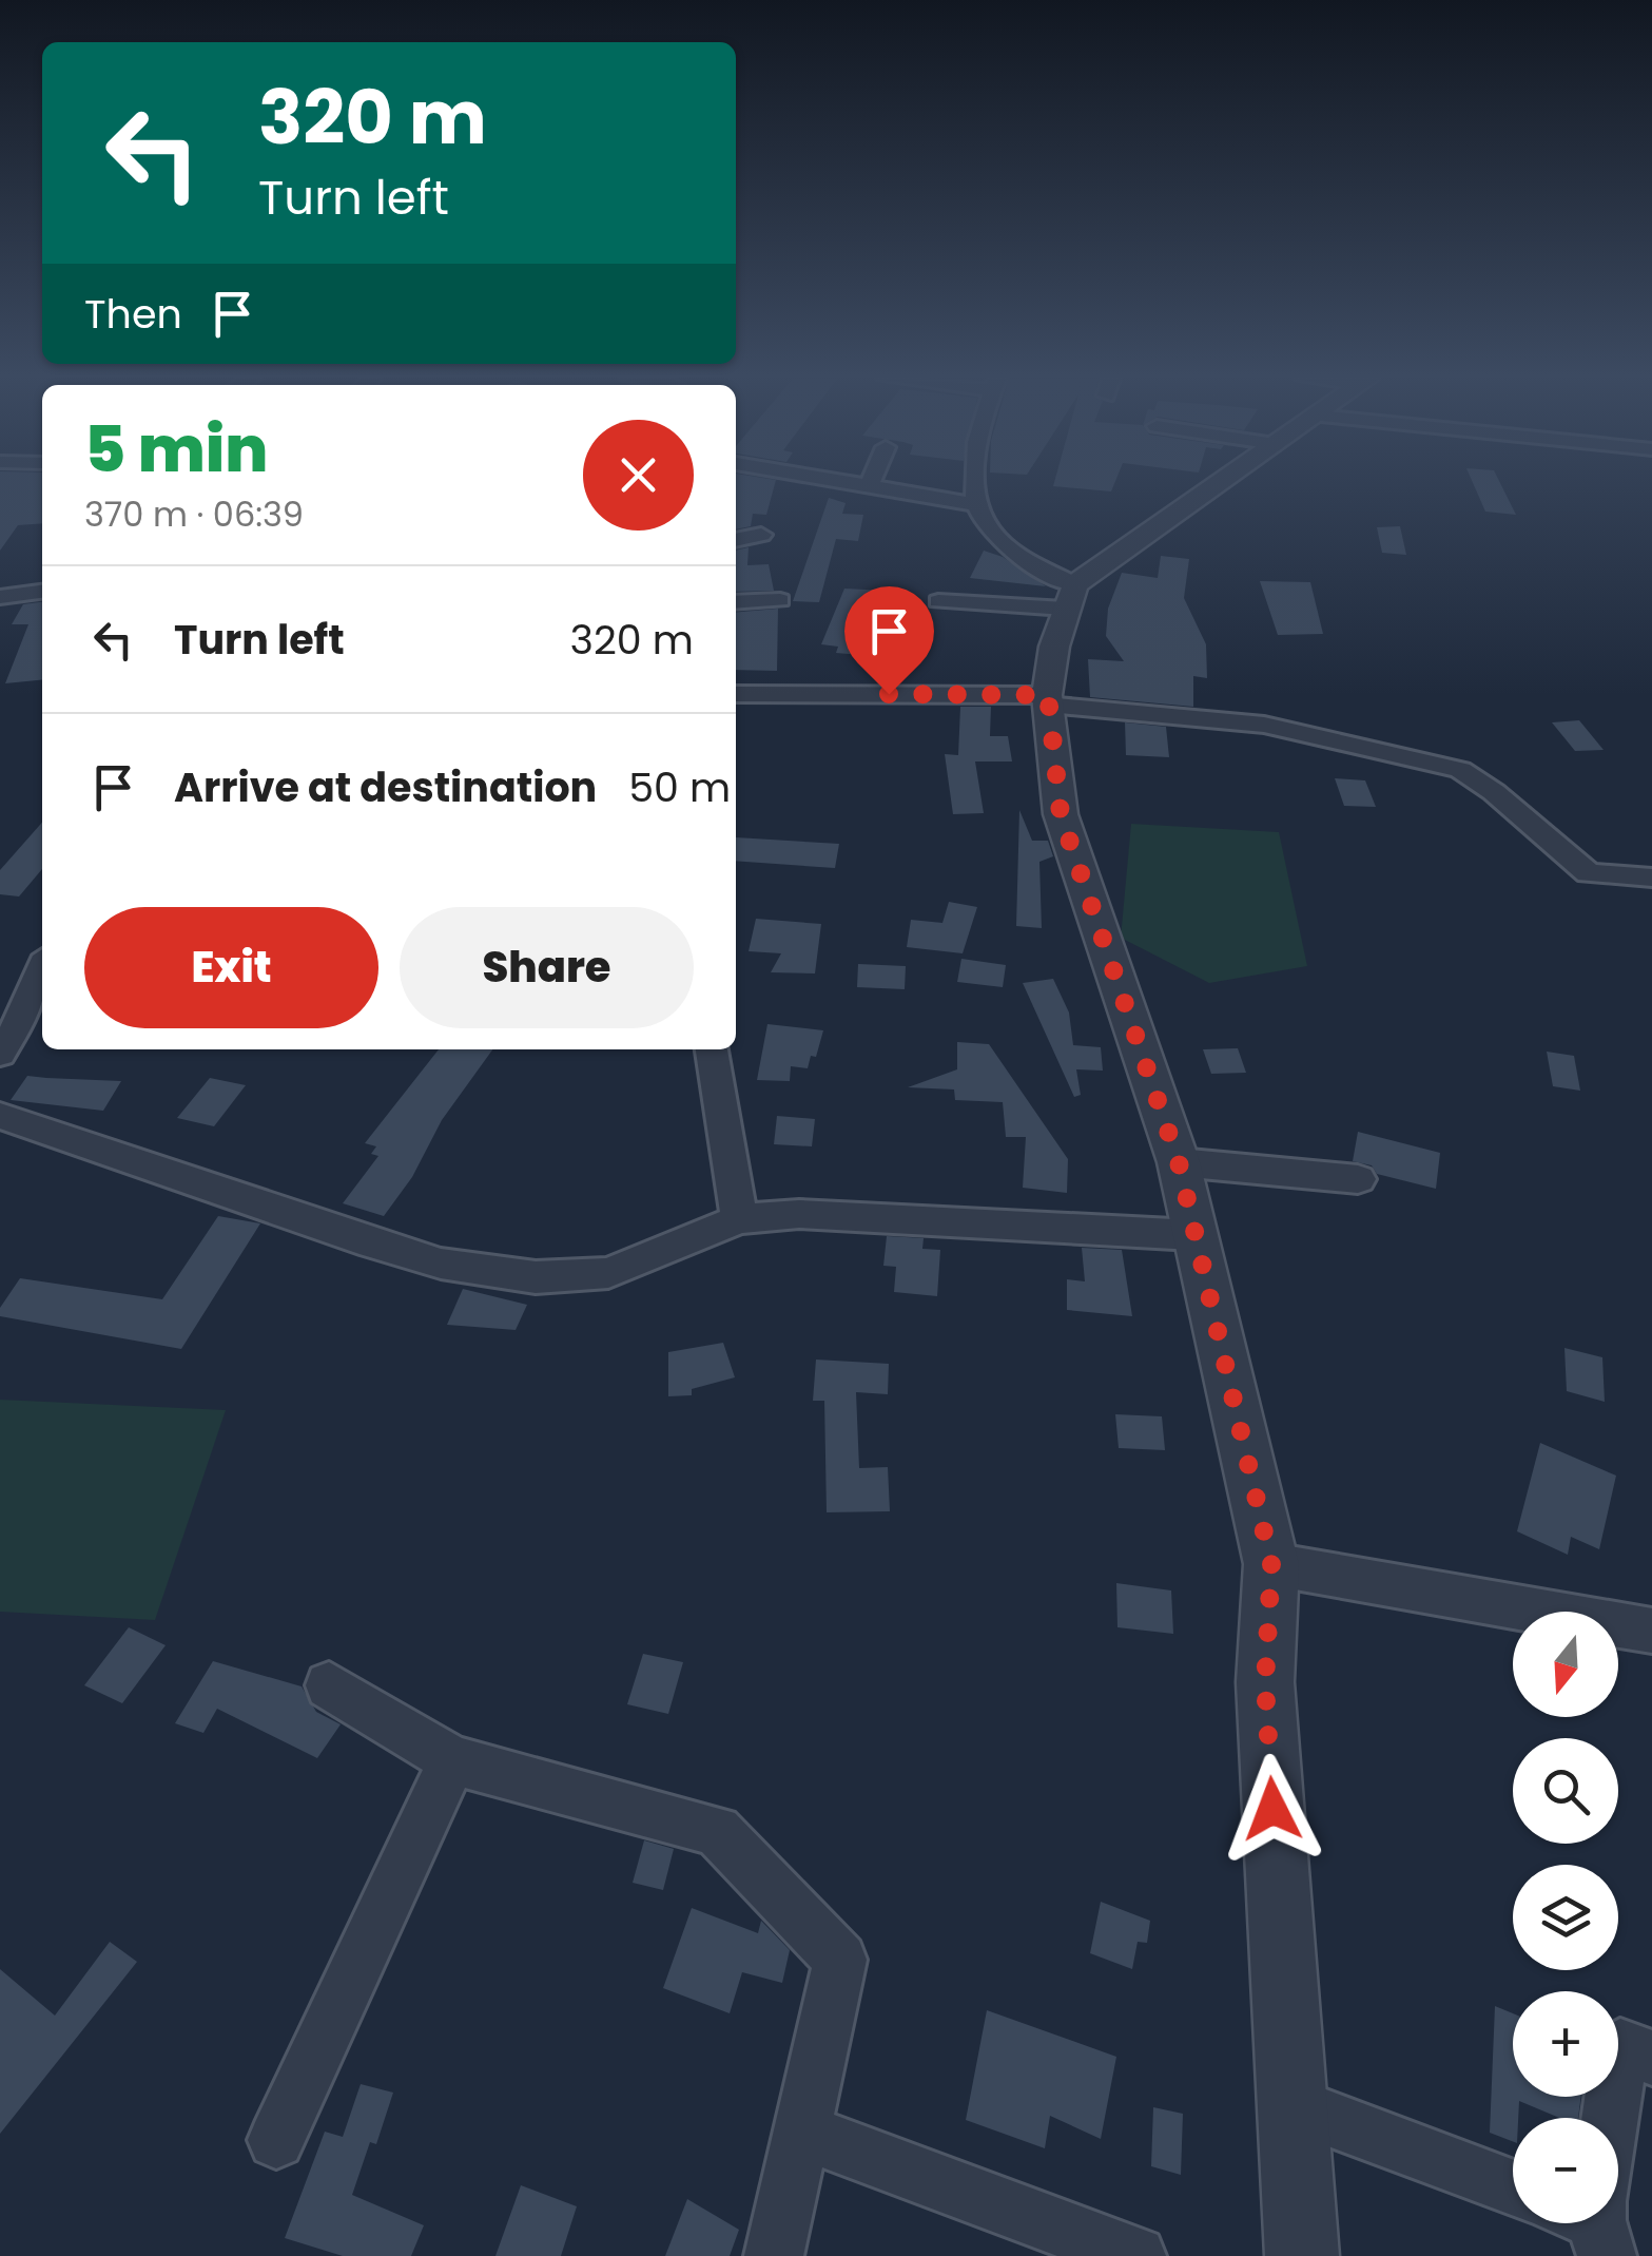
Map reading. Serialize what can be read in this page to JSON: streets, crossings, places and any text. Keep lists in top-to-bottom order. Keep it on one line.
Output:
{"north":"bottom","page":{"turn":["320 m","Turn left"],"then":"Then","heading":["5 min","370 m · 06:39"],"list":[{"name":"Turn left","value":"320 m"},{"name":"Arrive at destination","value":"50 m"}],"buttons":["Exit","Share"],"map_buttons":["+","−"]}}
